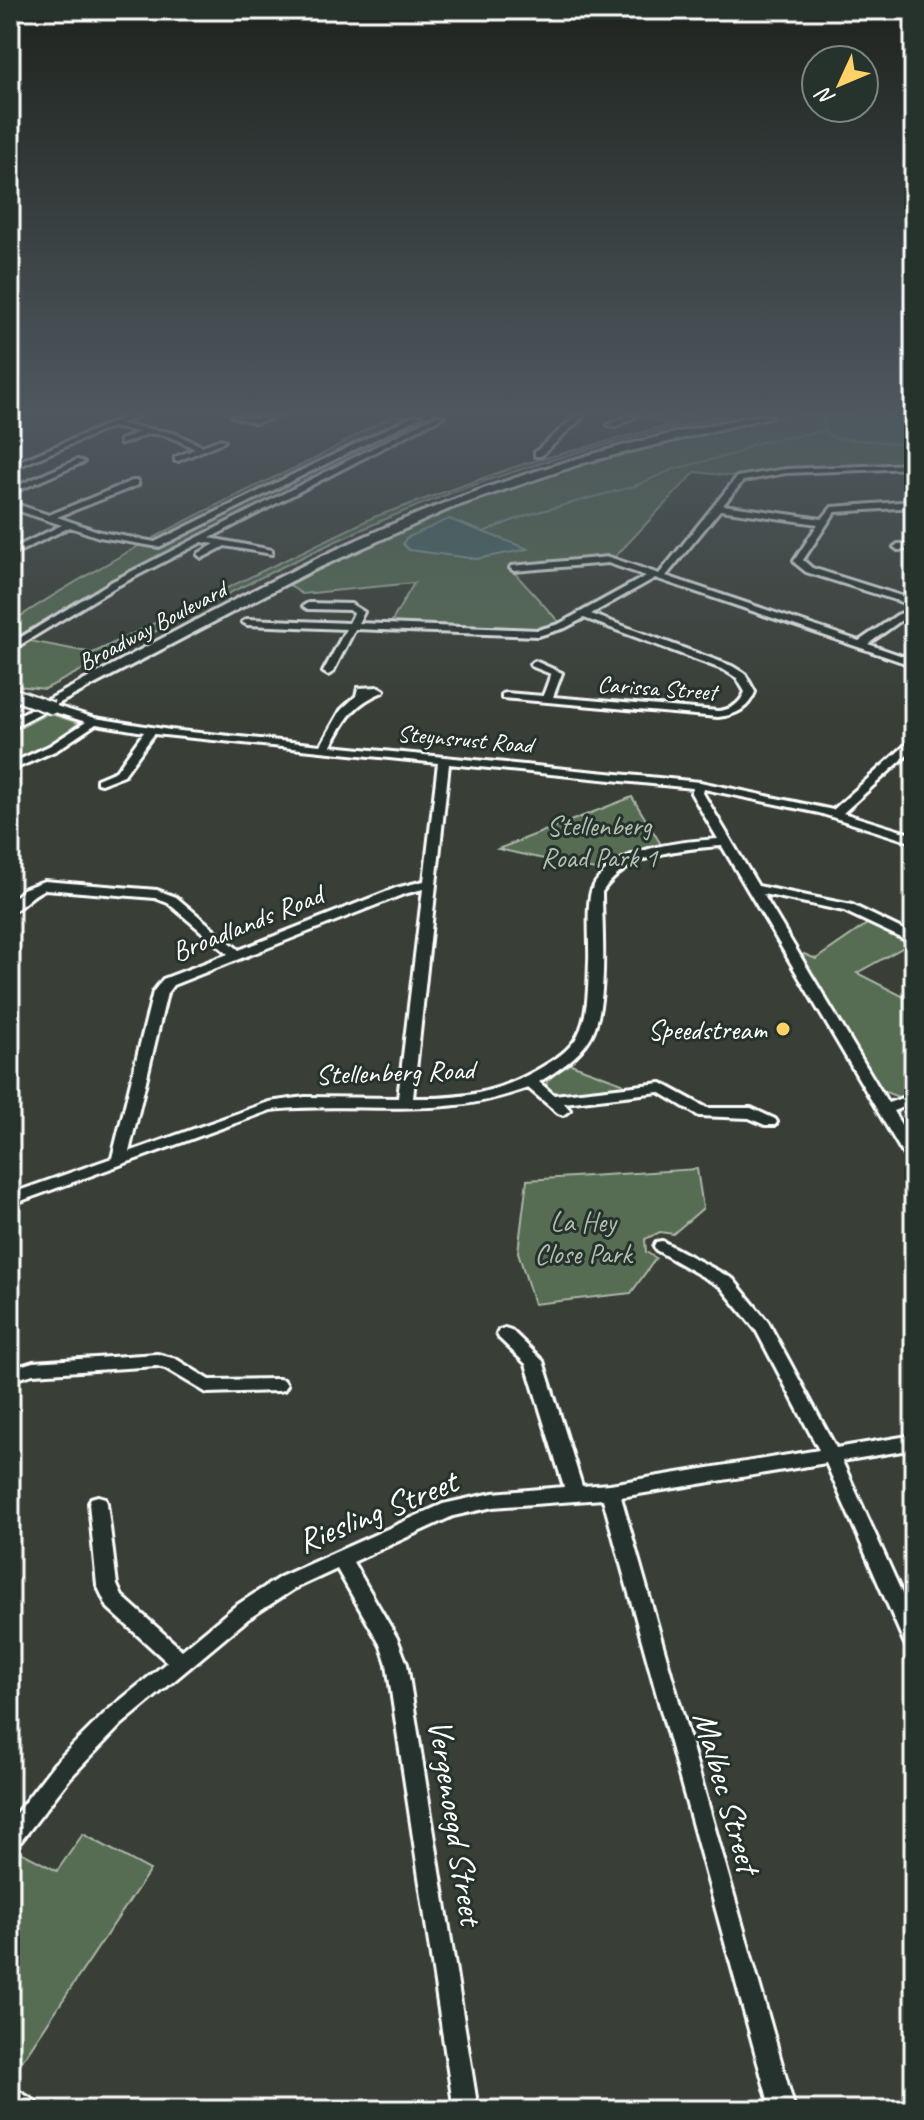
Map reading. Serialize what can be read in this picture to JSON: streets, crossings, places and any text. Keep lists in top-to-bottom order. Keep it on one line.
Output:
{"streets":{"main road":["Broadway Boulevard"],"street":["Carissa Street","Steynsrust Road","Broadlands Road","Stellenberg Road","Riesling Street","Malbec Street","Vergenoegd Street"]},"crossings":[["Broadlands Road","Stellenberg Road"],["Riesling Street","Malbec Street"],["Riesling Street","Vergenoegd Street"]],"parks":["Stellenberg Road Park 1","La Hey Close Park"],"places":["Speedstream"],"north":"bottom left"}
